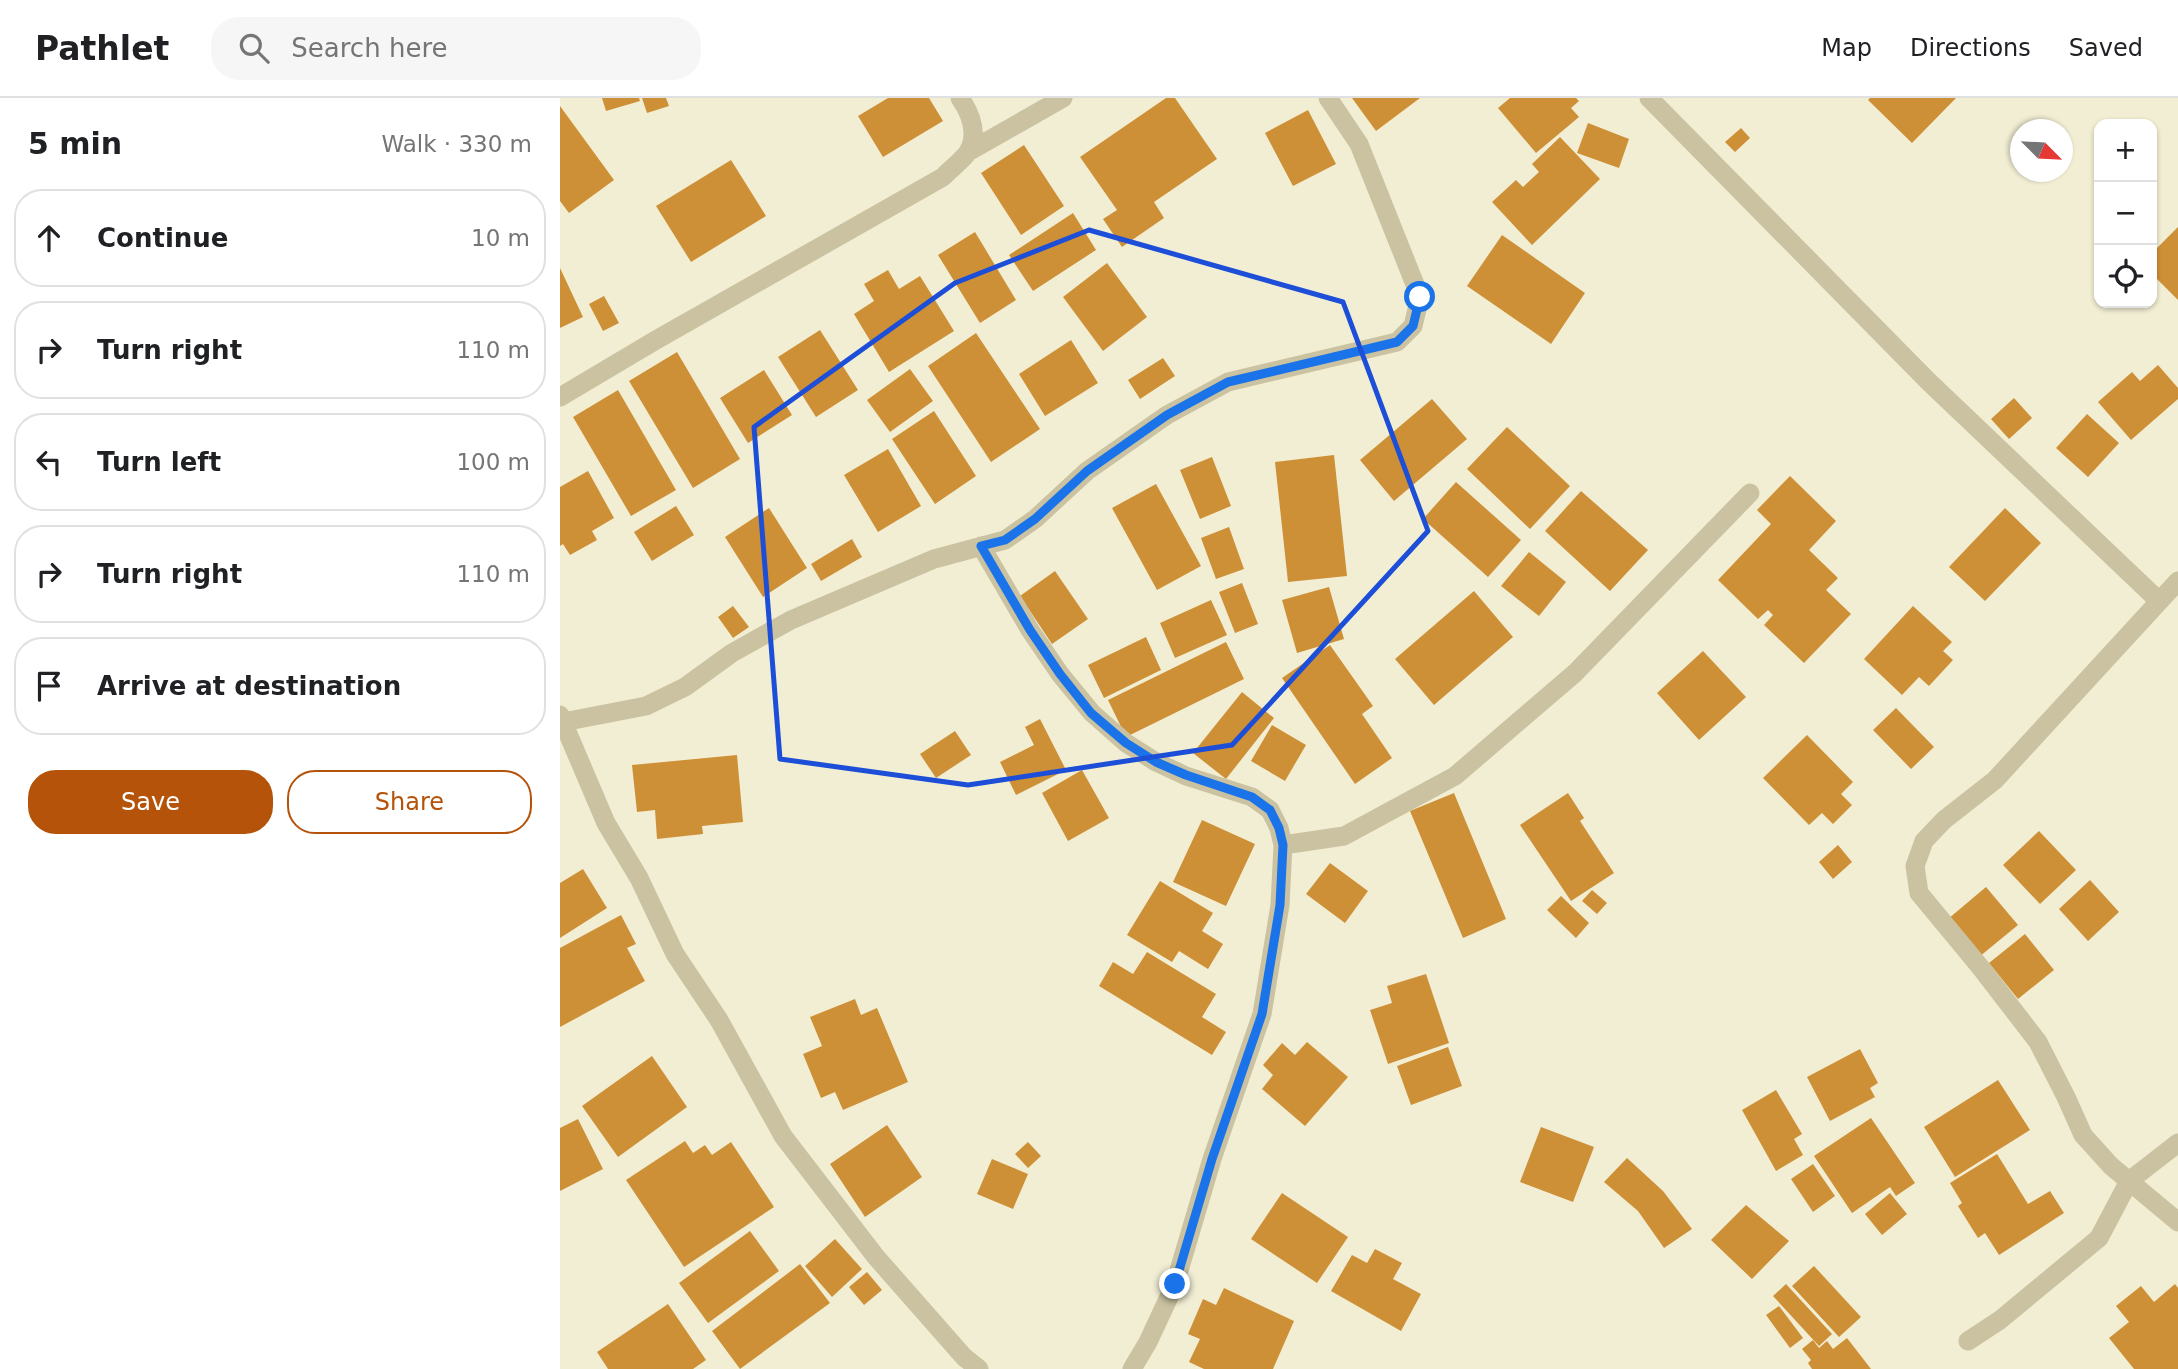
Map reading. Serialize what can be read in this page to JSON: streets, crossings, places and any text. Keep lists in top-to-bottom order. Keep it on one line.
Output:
{"north":"bottom right","page":{"header":"Pathlet","search":"Search here","nav":["Map","Directions","Saved"],"heading":["5 min","Walk · 330 m"],"map_buttons":["+","−"],"list":[["Continue","10 m"],["Turn right","110 m"],["Turn left","100 m"],["Turn right","110 m"],"Arrive at destination"],"buttons":["Save","Share"]}}
